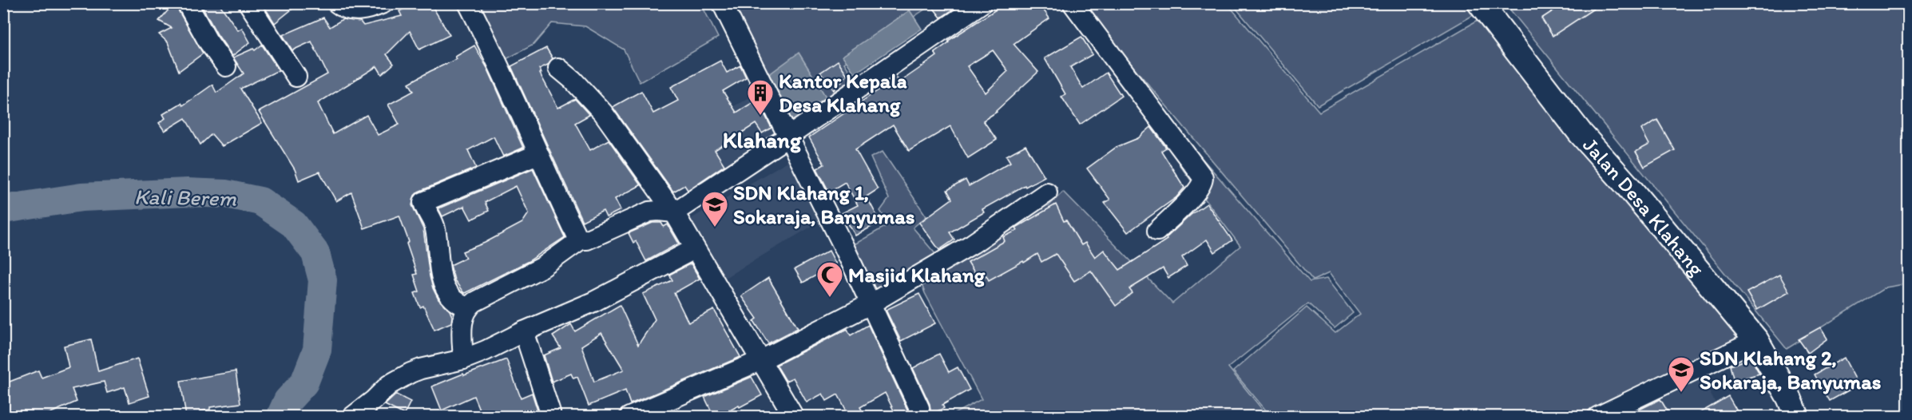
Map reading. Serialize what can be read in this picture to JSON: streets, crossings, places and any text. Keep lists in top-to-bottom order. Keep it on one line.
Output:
{"streets":{"street":["Jalan Desa Klahang"]},"districts":["Klahang"],"water":["Kali Berem"],"places":{"building":["Kantor Kepala Desa Klahang"],"school or university":["SDN Klahang 1, Sokaraja, Banyumas","SDN Klahang 2, Sokaraja, Banyumas"],"mosque":["Masjid Klahang"]}}
